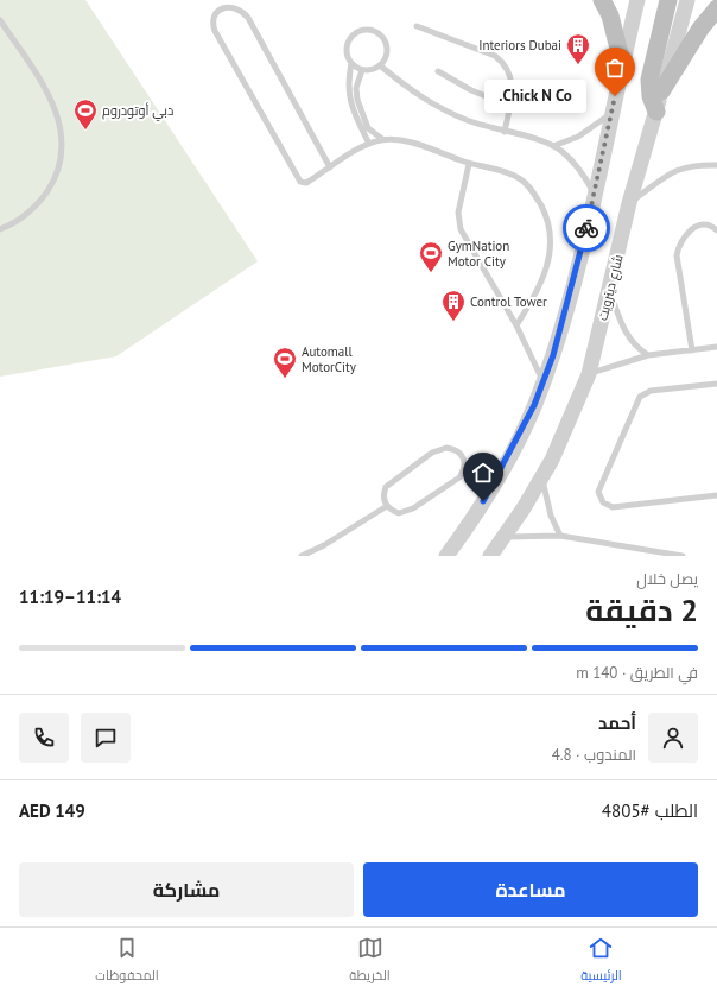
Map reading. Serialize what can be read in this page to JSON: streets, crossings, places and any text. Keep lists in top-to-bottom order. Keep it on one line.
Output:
{"streets":{"street":["شارع ديترويت"]},"places":{"building":["Interiors Dubai","Control Tower"],"other":["Chick N Co."],"sports":["دبي أوتودروم","GymNation Motor City","Automall MotorCity"]},"page":{"bubble":"Chick N Co.","heading":["2 دقيقة","يصل خلال","11:14–11:19"],"panel":["أحمد","المندوب · 4.8","الطلب #4805","AED 149"],"bar":"في الطريق · 140 m","buttons":["مساعدة","مشاركة"],"tabs":["الرئيسية","الخريطة","المحفوظات"]}}
